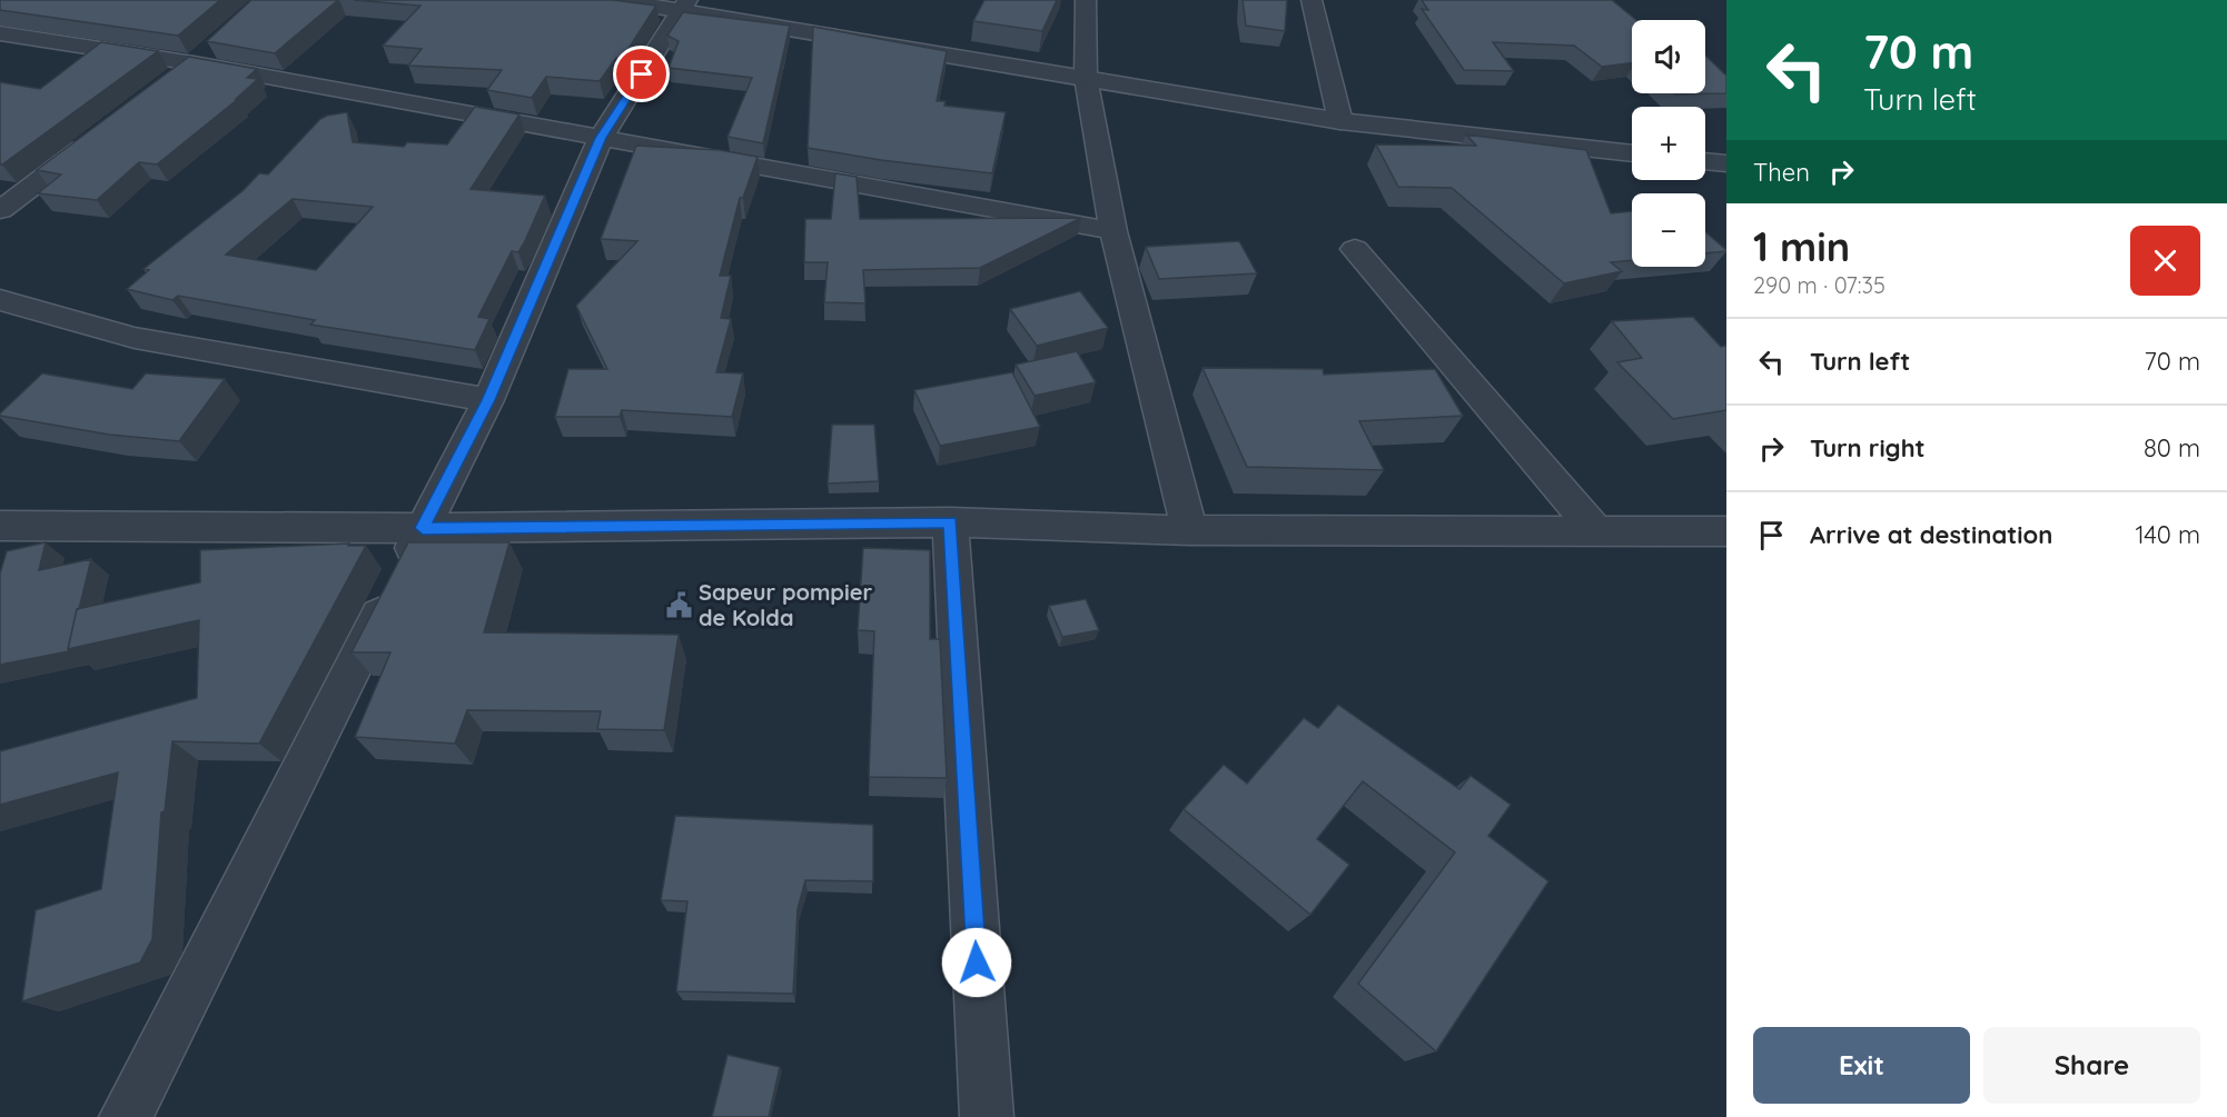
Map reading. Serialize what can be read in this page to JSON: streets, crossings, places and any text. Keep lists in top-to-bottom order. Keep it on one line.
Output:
{"places":{"public building":["Sapeur pompier de Kolda"]},"page":{"turn":["70 m","Turn left"],"map_buttons":["+","−"],"then":"Then","heading":["1 min","290 m · 07:35"],"list":[{"name":"Turn left","value":"70 m"},{"name":"Turn right","value":"80 m"},{"name":"Arrive at destination","value":"140 m"}],"buttons":["Exit","Share"]}}
